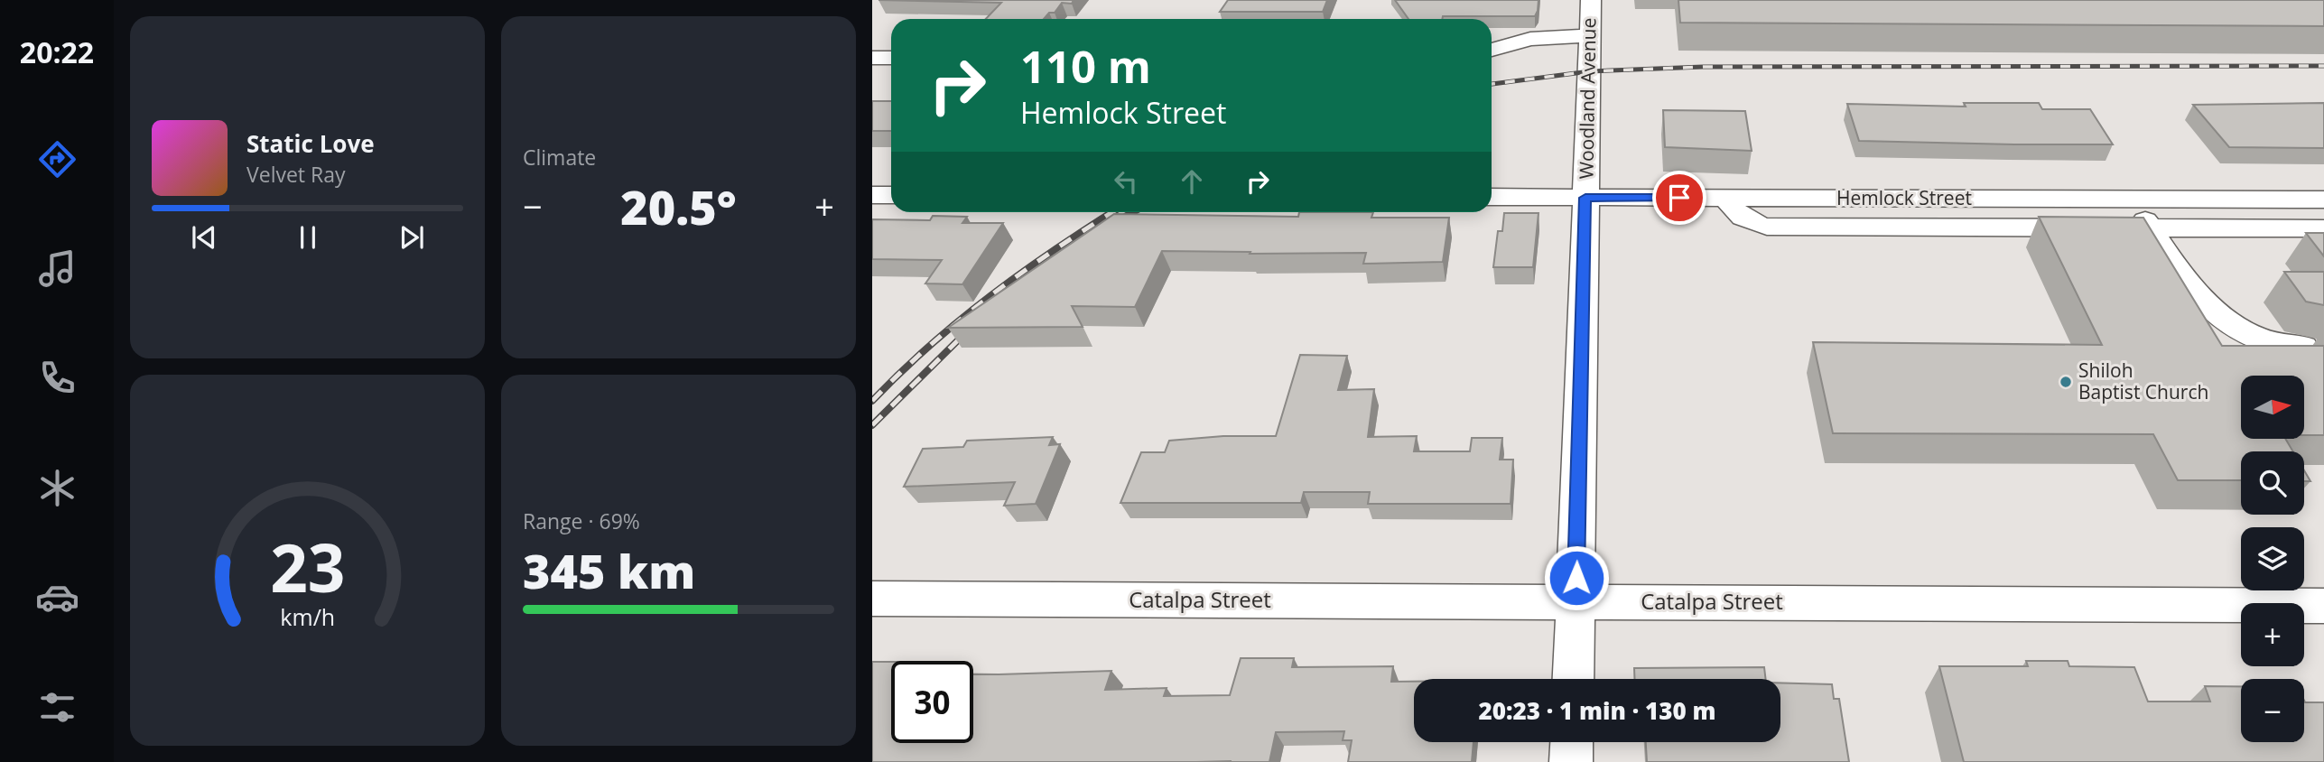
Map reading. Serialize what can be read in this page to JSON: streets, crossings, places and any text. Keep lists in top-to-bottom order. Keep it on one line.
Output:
{"streets":{"street":["Woodland Avenue","Hemlock Street","Catalpa Street"]},"crossings":[["Woodland Avenue","Hemlock Street"],["Woodland Avenue","Catalpa Street"]],"places":["Shiloh Baptist Church"],"north":"right","page":{"tabs":"20:22","tile":["Climate",["Range · 69%","345 km"]],"turn":["110 m","Hemlock Street"],"song":["Static Love","Velvet Ray"],"heat":["−","20.5°","+"],"map_buttons":["+","−"],"limit":"30","trip":"20:23 · 1 min · 130 m","gauge":["23","km/h"]}}
